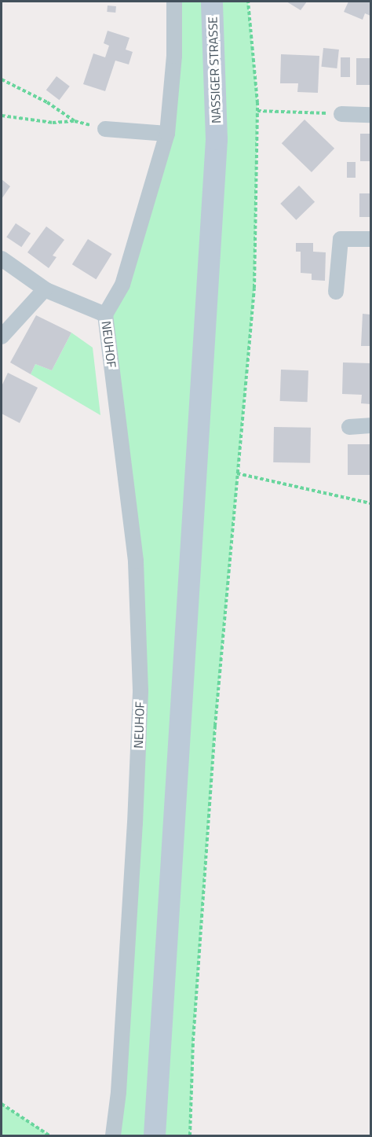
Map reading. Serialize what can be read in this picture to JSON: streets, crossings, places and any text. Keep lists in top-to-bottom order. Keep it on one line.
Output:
{"streets":{"main road":["NASSIGER STRASSE"],"street":["NEUHOF"]}}
